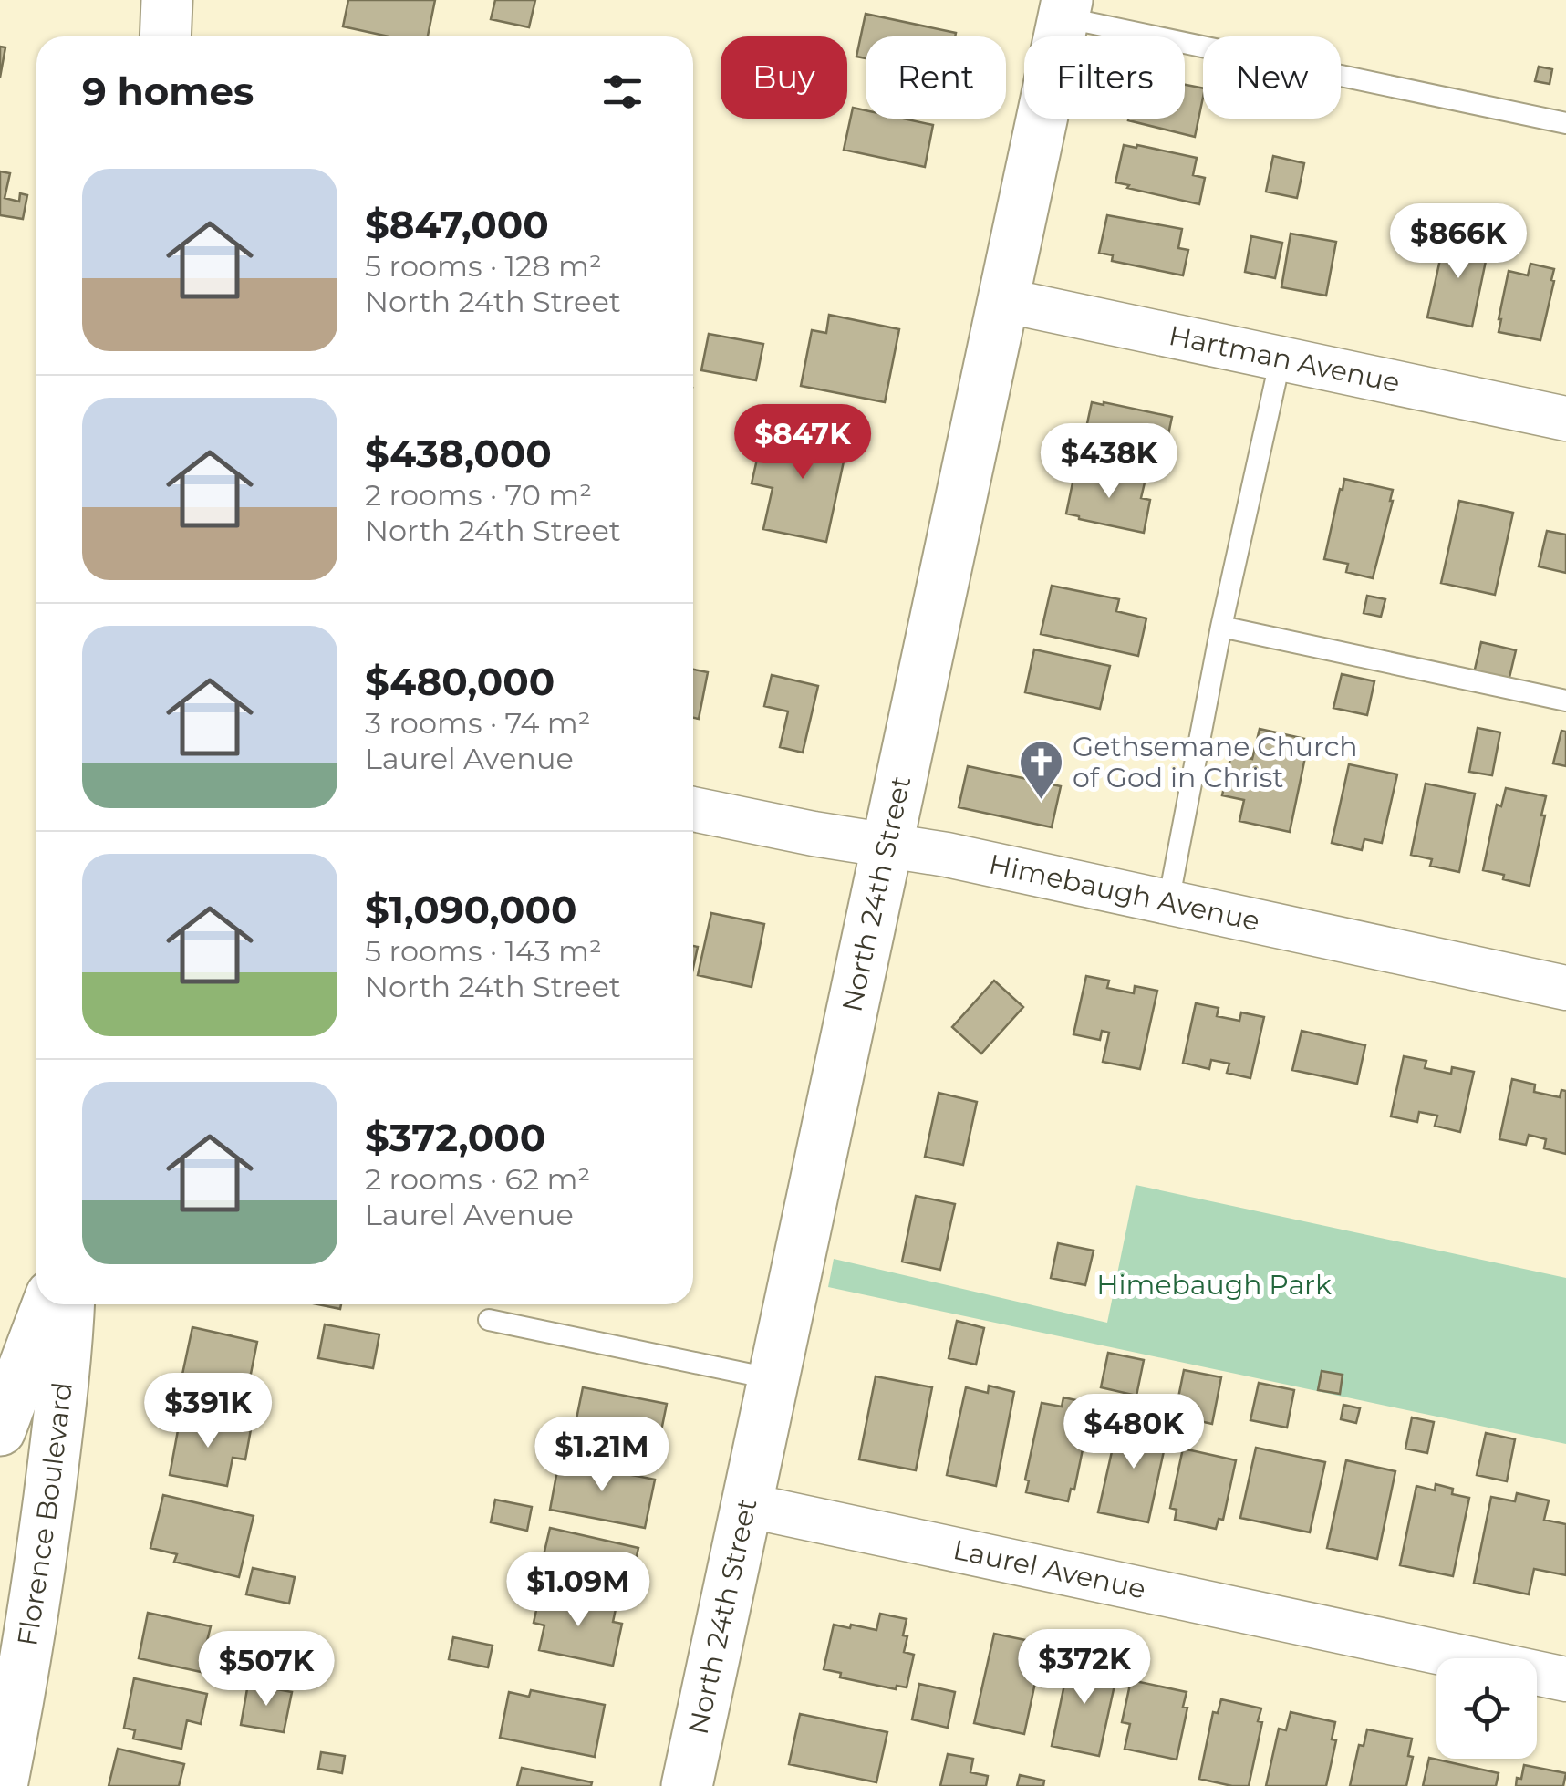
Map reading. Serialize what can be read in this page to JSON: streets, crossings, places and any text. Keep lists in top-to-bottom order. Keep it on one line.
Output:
{"streets":{"street":["Hartman Avenue","North 24th Street","Himebaugh Avenue","Florence Boulevard","Laurel Avenue"]},"crossings":[["Hartman Avenue","North 24th Street"],["North 24th Street","Himebaugh Avenue"],["North 24th Street","Laurel Avenue"]],"parks":["Himebaugh Park"],"places":{"church":["Gethsemane Church of God in Christ"]},"page":{"chip":["Buy","Rent","Filters","New"],"heading":"9 homes","list":[{"name":"$847,000","note":"5 rooms · 128 m² · North 24th Street"},{"name":"$438,000","note":"2 rooms · 70 m² · North 24th Street"},{"name":"$480,000","note":"3 rooms · 74 m² · Laurel Avenue"},{"name":"$1,090,000","note":"5 rooms · 143 m² · North 24th Street"},{"name":"$372,000","note":"2 rooms · 62 m² · Laurel Avenue"}],"price":["$866K","$847K","$438K","$391K","$480K","$1.21M","$1.09M","$372K","$507K"]}}
